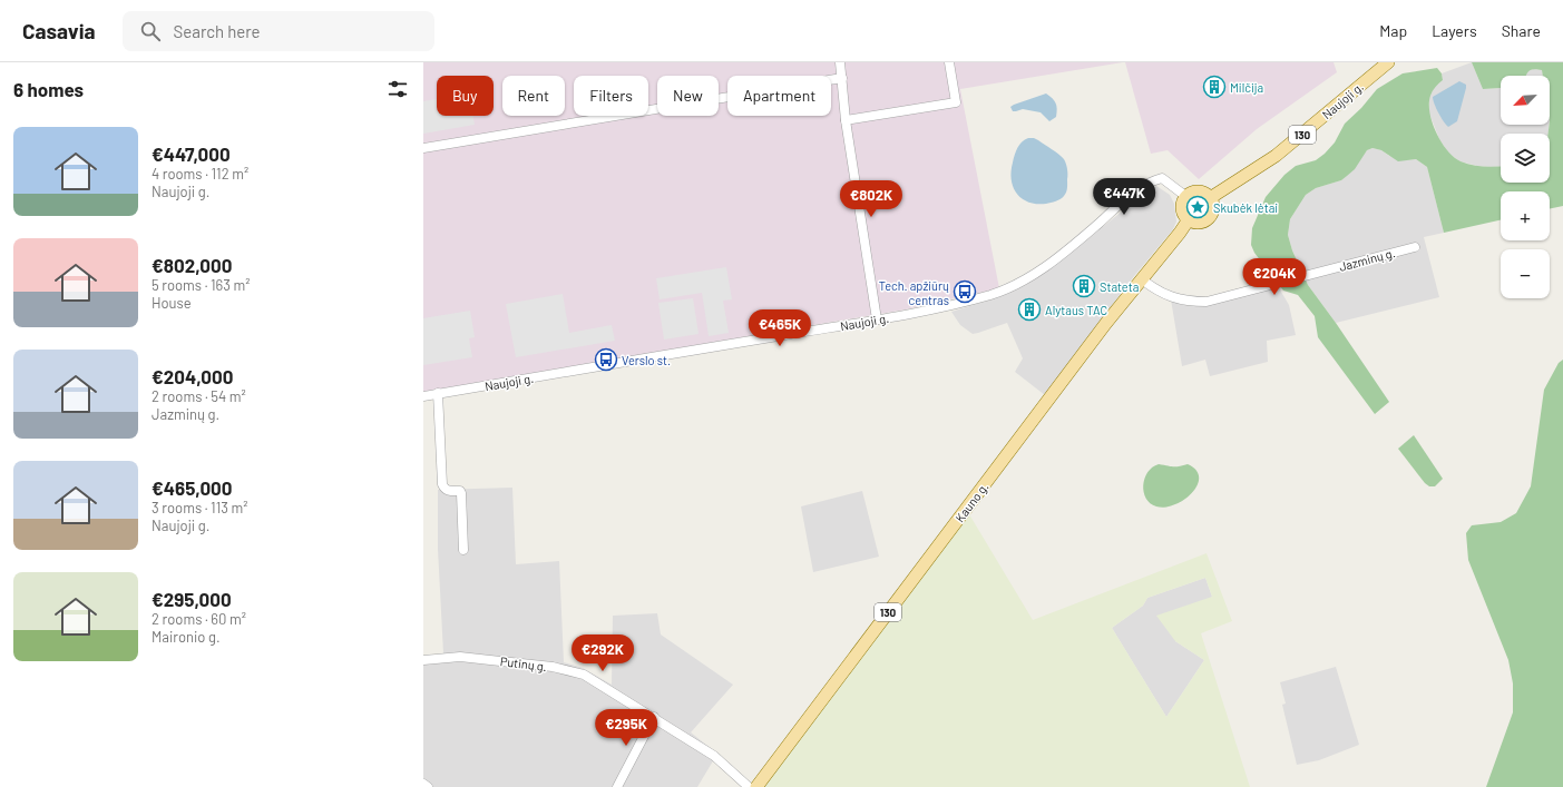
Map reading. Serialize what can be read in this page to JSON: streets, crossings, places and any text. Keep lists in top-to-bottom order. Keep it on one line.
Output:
{"streets":{"main road":["Naujoji g.","130","Kauno g."],"street":["Jazminų g.","Putinų g."]},"crossings":[["Naujoji g.","Kauno g."],["Jazminų g.","Kauno g."]],"places":{"building":["Milčija","Stateta","Alytaus TAC"],"place":["Skubėk lėtai"],"bus stop":["Tech. apžiūrų centras","Verslo st."]},"north":"bottom left","page":{"header":"Casavia","search":"Search here","nav":["Map","Layers","Share"],"heading":"6 homes","map_buttons":["+","−"],"chip":["Buy","Rent","Filters","New","Apartment"],"list":[{"name":"€447,000","note":"4 rooms · 112 m² · Naujoji g."},{"name":"€802,000","note":"5 rooms · 163 m² · House"},{"name":"€204,000","note":"2 rooms · 54 m² · Jazminų g."},{"name":"€465,000","note":"3 rooms · 113 m² · Naujoji g."},{"name":"€295,000","note":"2 rooms · 60 m² · Maironio g."}],"price":["€447K","€802K","€204K","€465K","€292K","€295K"]}}
